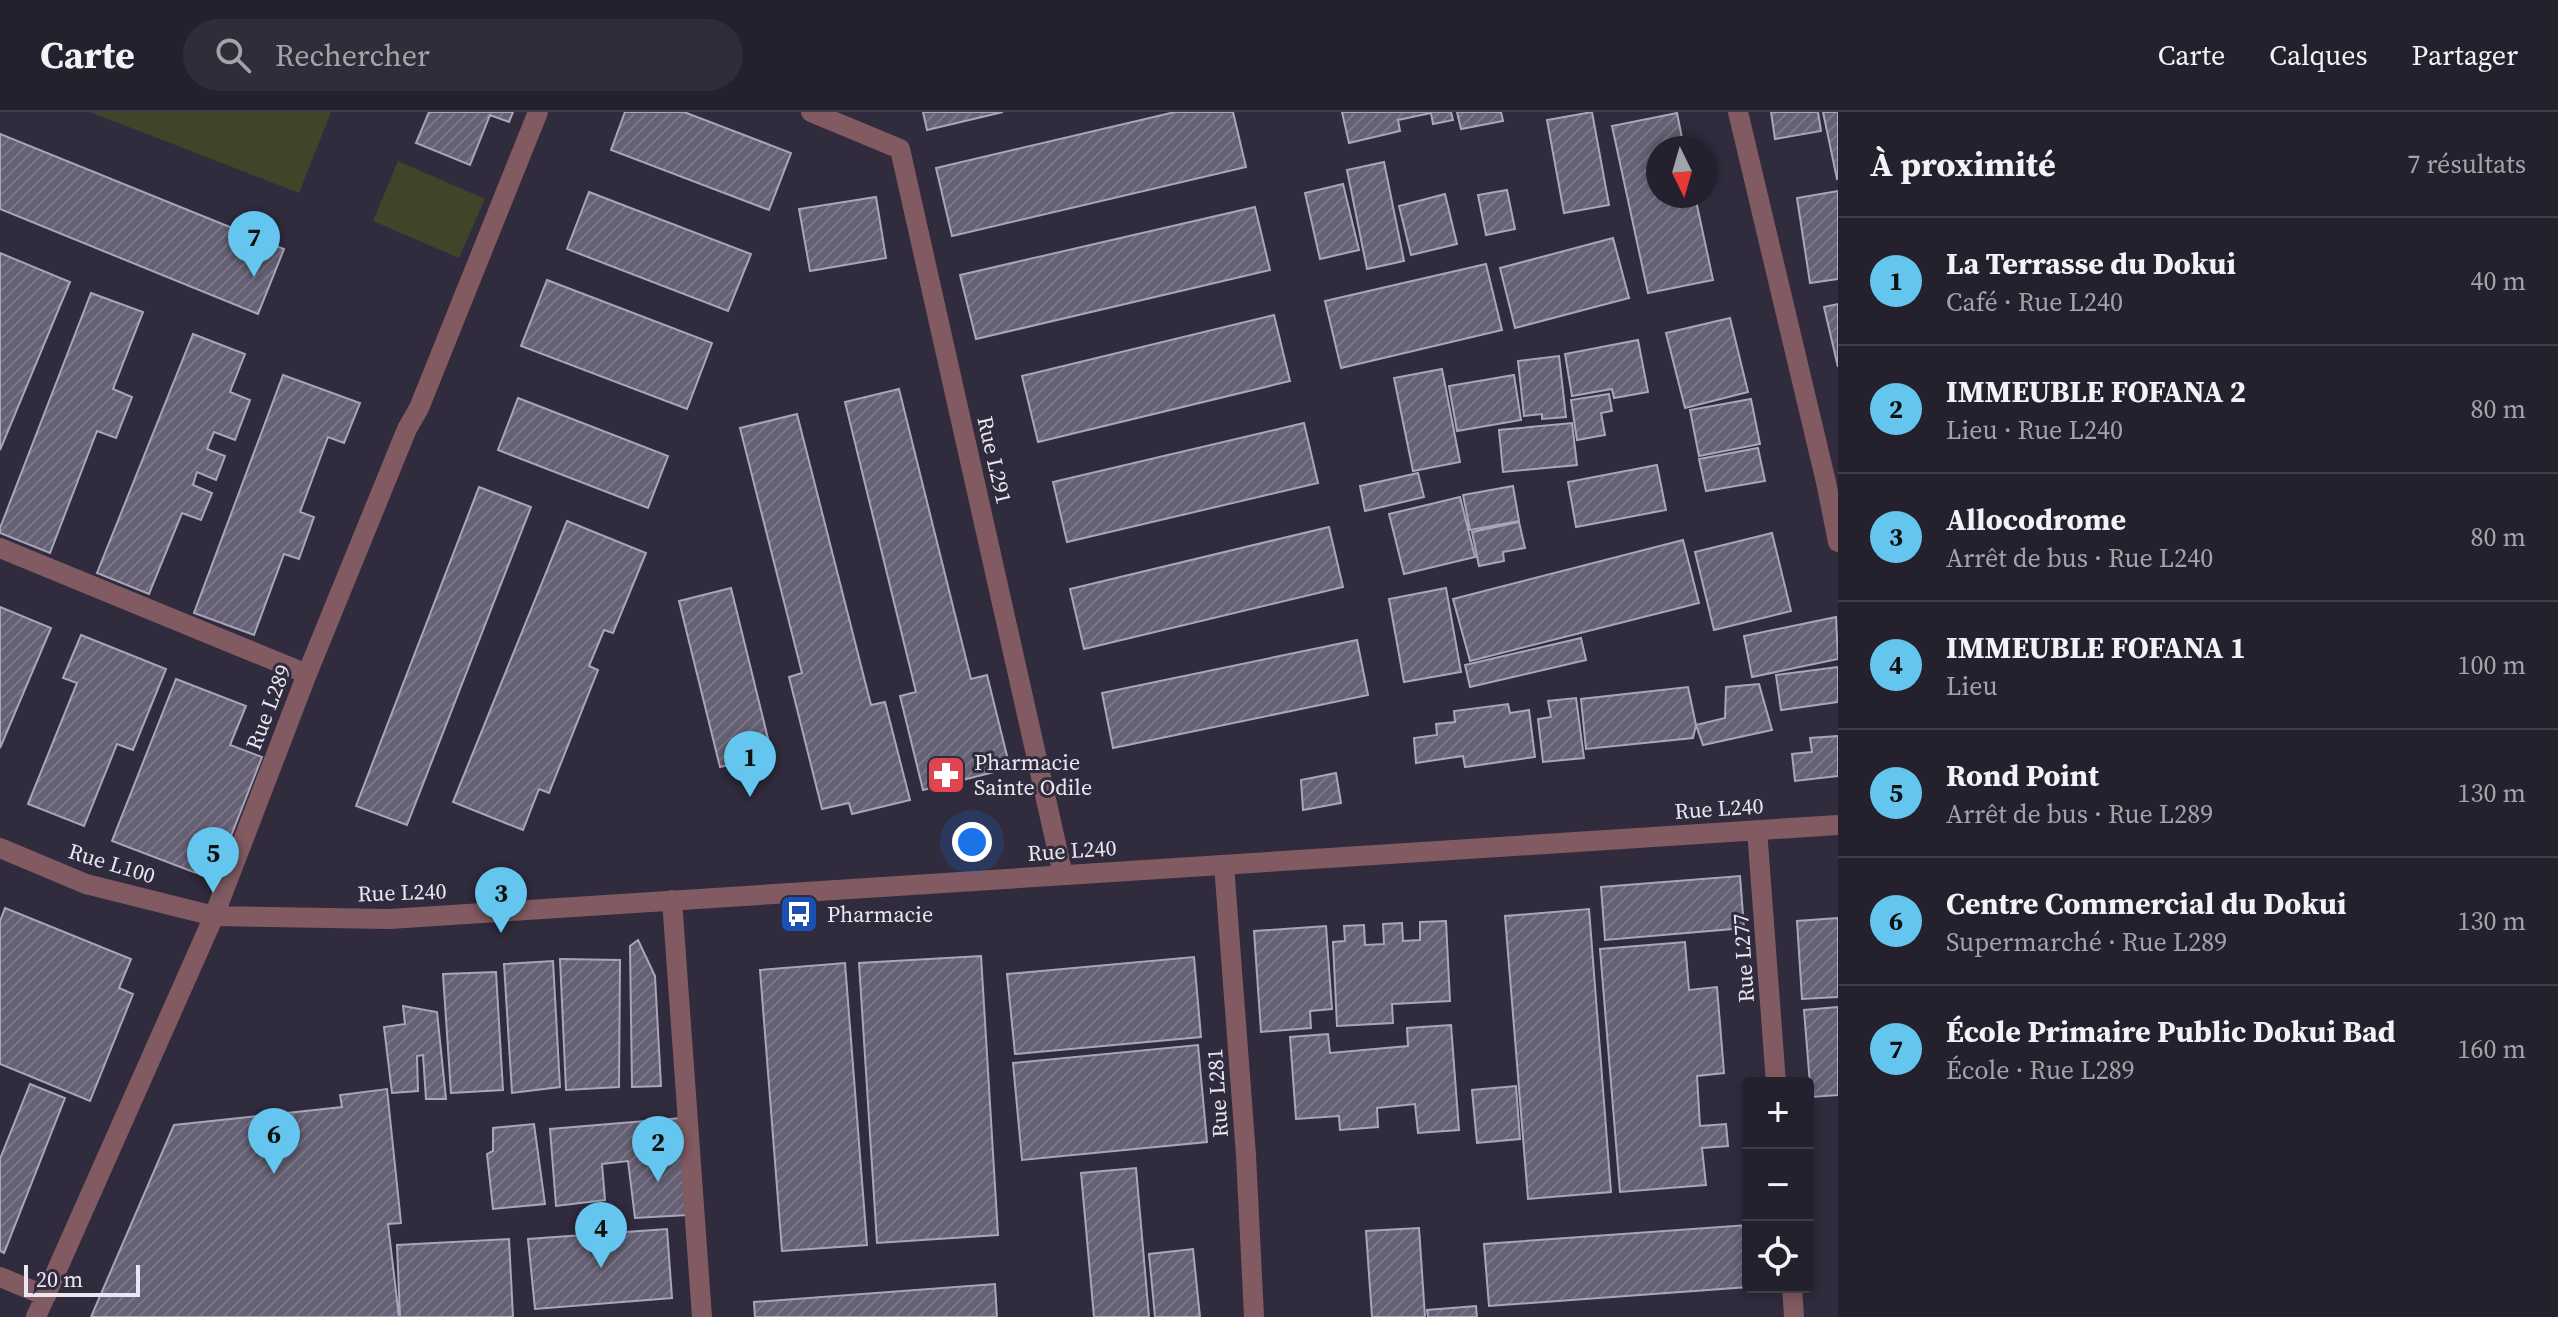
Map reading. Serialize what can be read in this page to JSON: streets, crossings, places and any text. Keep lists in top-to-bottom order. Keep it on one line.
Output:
{"streets":{"street":["Rue L291","Rue L289","Rue L240","Rue L100","Rue L277","Rue L281"]},"crossings":[["Rue L291","Rue L240"],["Rue L289","Rue L240"],["Rue L289","Rue L100"],["Rue L240","Rue L100"],["Rue L240","Rue L277"],["Rue L240","Rue L281"]],"places":{"pharmacy":["Pharmacie Sainte Odile"],"bus stop":["Pharmacie"]},"scale_bar":"20 m","north":"bottom","page":{"header":"Carte","search":"Rechercher","nav":["Carte","Calques","Partager"],"heading":["À proximité","7 résultats"],"pins":["7","1","5","3","6","2","4"],"list":[{"mark":"1","name":"La Terrasse du Dokui","note":"Café · Rue L240","value":"40 m"},{"mark":"2","name":"IMMEUBLE FOFANA 2","note":"Lieu · Rue L240","value":"80 m"},{"mark":"3","name":"Allocodrome","note":"Arrêt de bus · Rue L240","value":"80 m"},{"mark":"4","name":"IMMEUBLE FOFANA 1","note":"Lieu","value":"100 m"},{"mark":"5","name":"Rond Point","note":"Arrêt de bus · Rue L289","value":"130 m"},{"mark":"6","name":"Centre Commercial du Dokui","note":"Supermarché · Rue L289","value":"130 m"},{"mark":"7","name":"École Primaire Public Dokui Bad","note":"École · Rue L289","value":"160 m"}],"map_buttons":["+","−"],"scale":"20 m"}}
